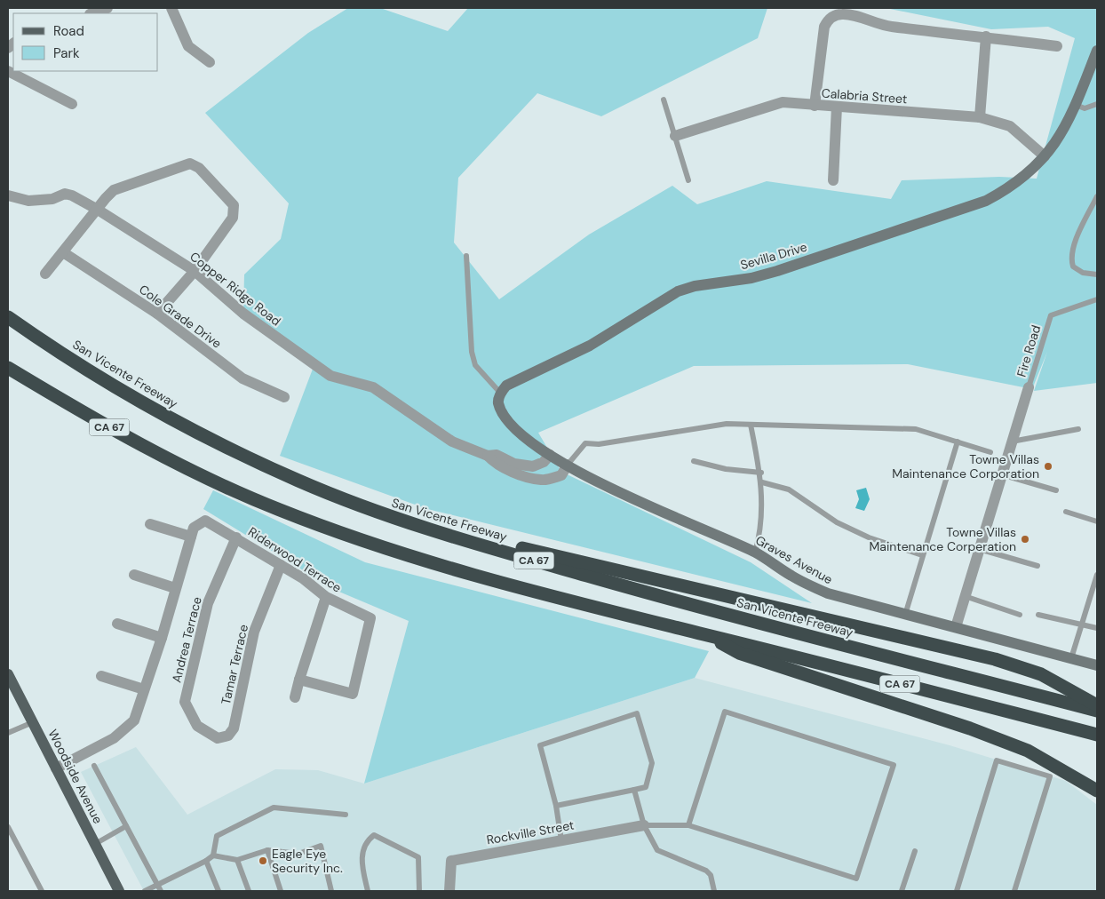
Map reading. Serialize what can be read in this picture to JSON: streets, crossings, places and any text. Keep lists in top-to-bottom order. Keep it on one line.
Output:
{"streets":{"highway":["San Vicente Freeway","CA 67"],"main road":["Woodside Avenue"],"street":["Calabria Street","Sevilla Drive","Copper Ridge Road","Cole Grade Drive","Riderwood Terrace","Graves Avenue","Andrea Terrace","Tamar Terrace","Rockville Street"],"lane":["Fire Road"]},"crossings":[["Calabria Street","Sevilla Drive"],["Copper Ridge Road","Graves Avenue"],["Riderwood Terrace","Andrea Terrace"],["Riderwood Terrace","Tamar Terrace"],["Riderwood Terrace","Woodside Avenue"],["Andrea Terrace","Tamar Terrace"]],"places":["Towne Villas Maintenance Corporation","Towne Villas Maintenance Corperation","Eagle Eye Security Inc."],"legend":["Road","Park"]}
